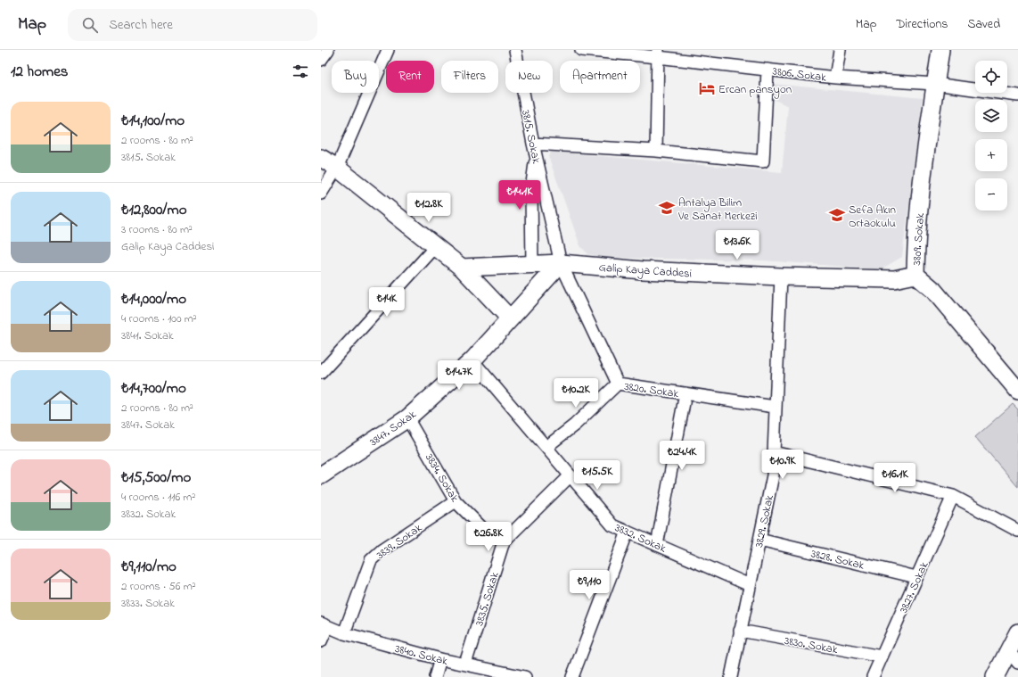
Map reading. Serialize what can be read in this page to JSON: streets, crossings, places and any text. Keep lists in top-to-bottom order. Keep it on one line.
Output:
{"streets":{"street":["3806. Sokak","3815. Sokak","3809. Sokak","Galip Kaya Caddesi","3820. Sokak","3847. Sokak","3834. Sokak","3829. Sokak","3832. Sokak","3839. Sokak","3828. Sokak","3827. Sokak","3835. Sokak","3830. Sokak","3840. Sokak"]},"crossings":[["3806. Sokak","3809. Sokak"],["3815. Sokak","Galip Kaya Caddesi"],["3815. Sokak","3820. Sokak"],["3815. Sokak","3847. Sokak"],["3809. Sokak","Galip Kaya Caddesi"],["Galip Kaya Caddesi","3820. Sokak"],["Galip Kaya Caddesi","3847. Sokak"],["Galip Kaya Caddesi","3829. Sokak"],["3820. Sokak","3847. Sokak"],["3820. Sokak","3829. Sokak"],["3847. Sokak","3834. Sokak"],["3847. Sokak","3832. Sokak"],["3834. Sokak","3839. Sokak"],["3834. Sokak","3835. Sokak"],["3829. Sokak","3832. Sokak"],["3829. Sokak","3828. Sokak"],["3829. Sokak","3830. Sokak"],["3832. Sokak","3835. Sokak"],["3839. Sokak","3840. Sokak"],["3828. Sokak","3827. Sokak"],["3827. Sokak","3830. Sokak"],["3835. Sokak","3840. Sokak"]],"places":{"hotel":["Ercan pansyon"],"school or university":["Antalya Bilim Ve Sanat Merkezi","Sefa Akın Ortaokulu"]},"page":{"header":"Map","search":"Search here","nav":["Map","Directions","Saved"],"heading":"12 homes","map_buttons":["+","−"],"chip":["Buy","Rent","Filters","New","Apartment"],"list":[{"name":"₺14,100/mo","note":"2 rooms · 80 m² · 3815. Sokak"},{"name":"₺12,800/mo","note":"3 rooms · 80 m² · Galip Kaya Caddesi"},{"name":"₺14,000/mo","note":"4 rooms · 100 m² · 3841. Sokak"},{"name":"₺14,700/mo","note":"2 rooms · 80 m² · 3847. Sokak"},{"name":"₺15,500/mo","note":"4 rooms · 116 m² · 3832. Sokak"},{"name":"₺9,110/mo","note":"2 rooms · 56 m² · 3833. Sokak"}],"price":["₺14.1K","₺12.8K","₺13.6K","₺14K","₺14.7K","₺10.2K","₺24.4K","₺10.9K","₺15.5K","₺16.1K","₺26.8K","₺9,110"]}}
